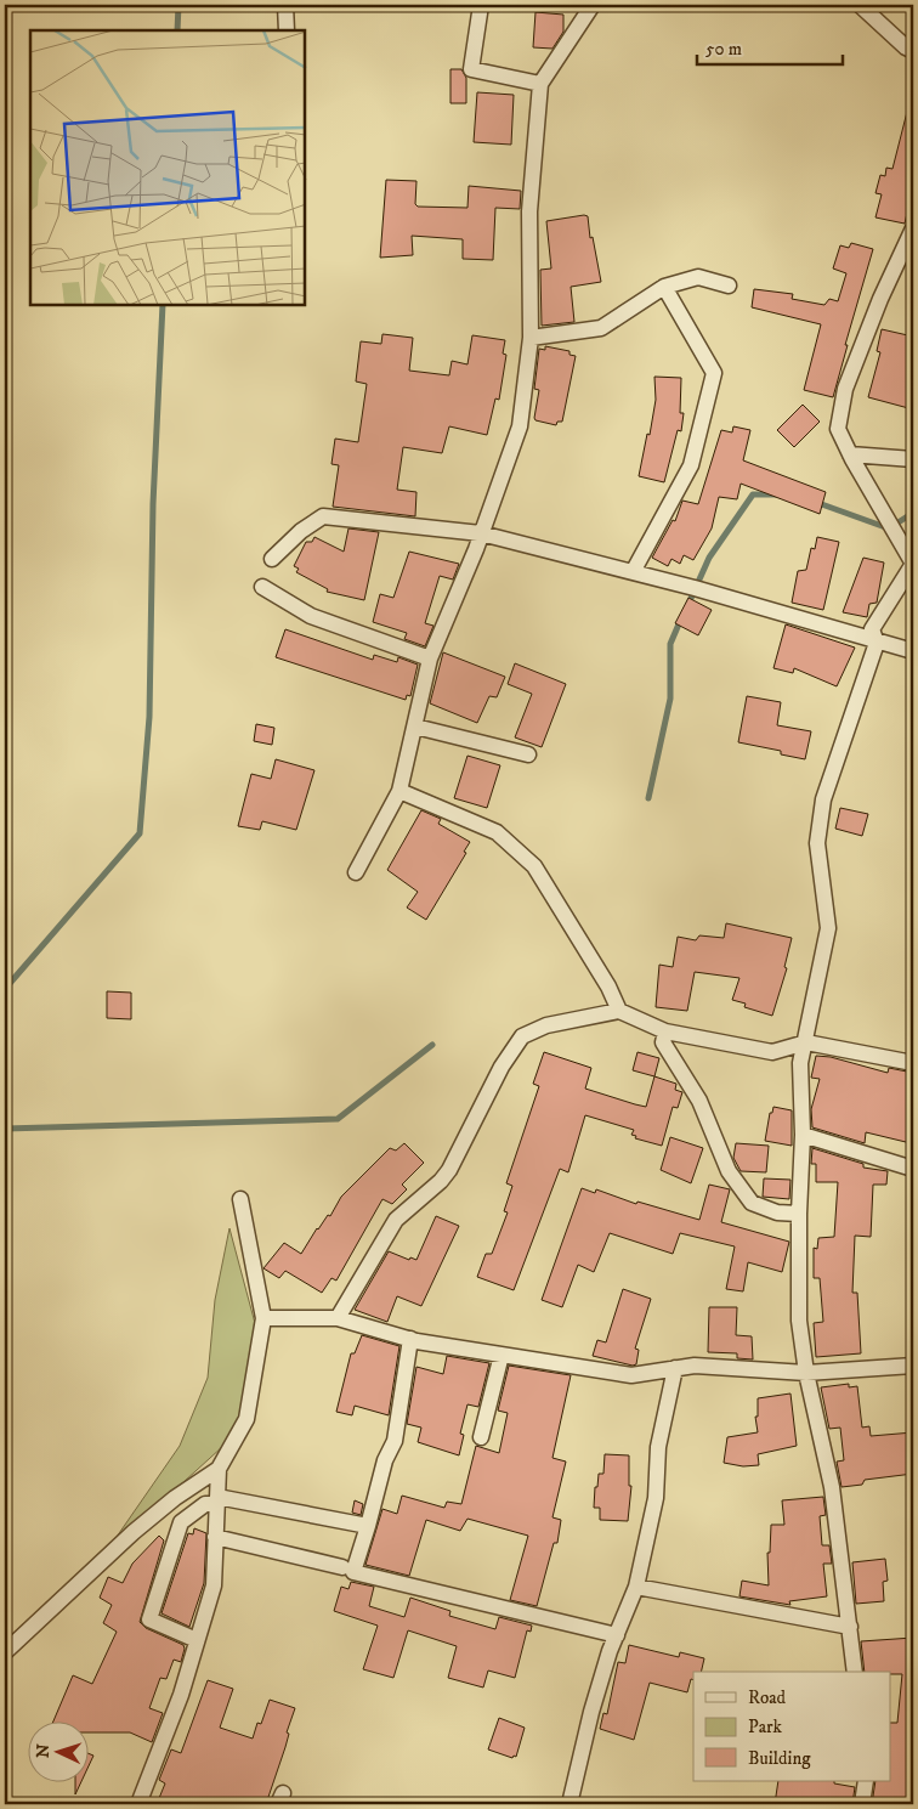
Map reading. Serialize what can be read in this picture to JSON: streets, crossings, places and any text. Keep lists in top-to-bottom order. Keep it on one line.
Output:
{"legend":["Road","Park","Building"],"scale_bar":"50 m","north":"left"}
